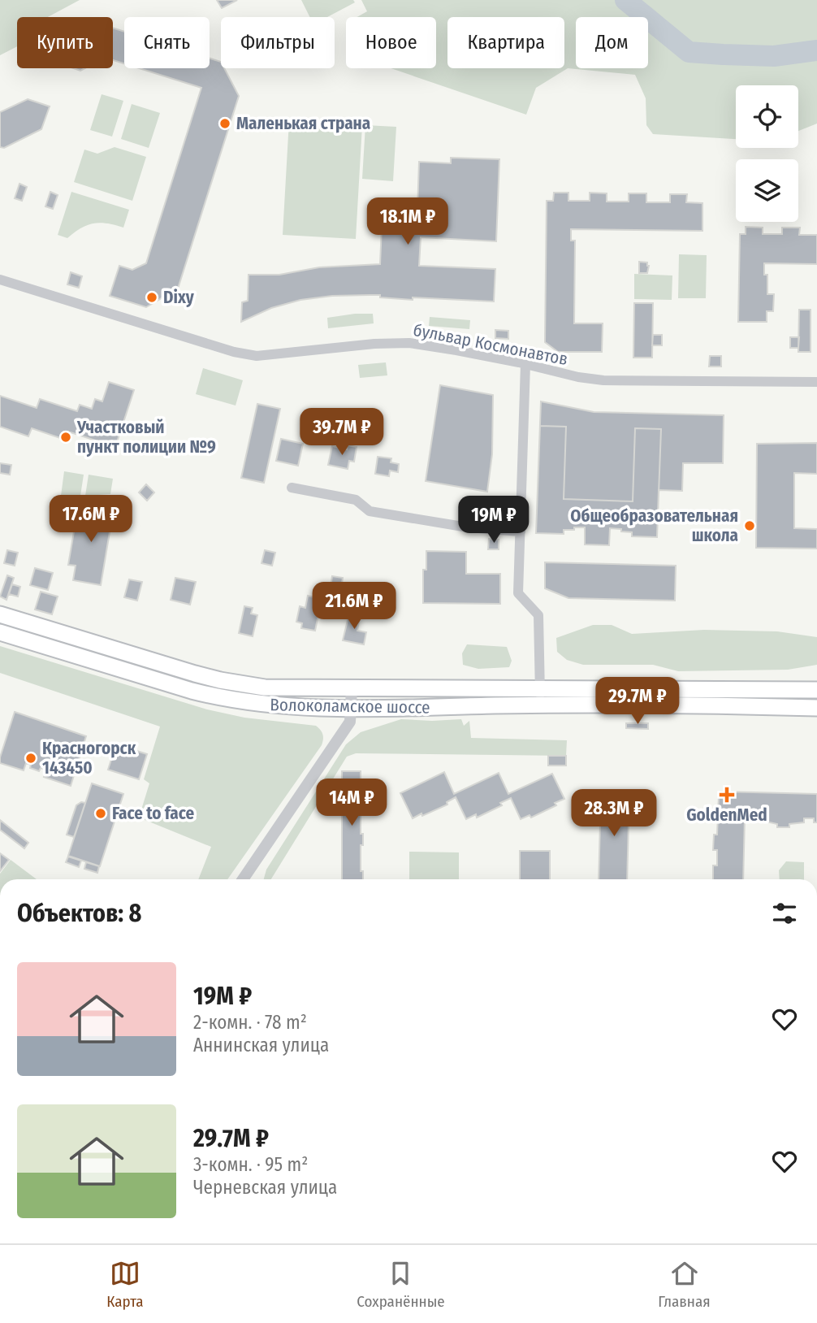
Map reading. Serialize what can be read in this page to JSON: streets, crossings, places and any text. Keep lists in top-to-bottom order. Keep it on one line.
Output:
{"streets":{"main road":["Волоколамское шоссе"],"street":["бульвар Космонавтов"]},"places":{"other":["Маленькая страна","Dixy","Участковый пункт полиции №9","Общеобразовательная школа","Красногорск 143450","Face to face"],"health":["GoldenMed"]},"page":{"chip":["Купить","Снять","Фильтры","Новое","Квартира","Дом"],"price":["18.1M ₽","39.7M ₽","17.6M ₽","19M ₽","21.6M ₽","29.7M ₽","14M ₽","28.3M ₽"],"heading":"Объектов: 8","list":[{"name":"19M ₽","note":"2-комн. · 78 m² · Аннинская улица"},{"name":"29.7M ₽","note":"3-комн. · 95 m² · Черневская улица"}],"tabs":["Карта","Сохранённые","Главная"]}}
